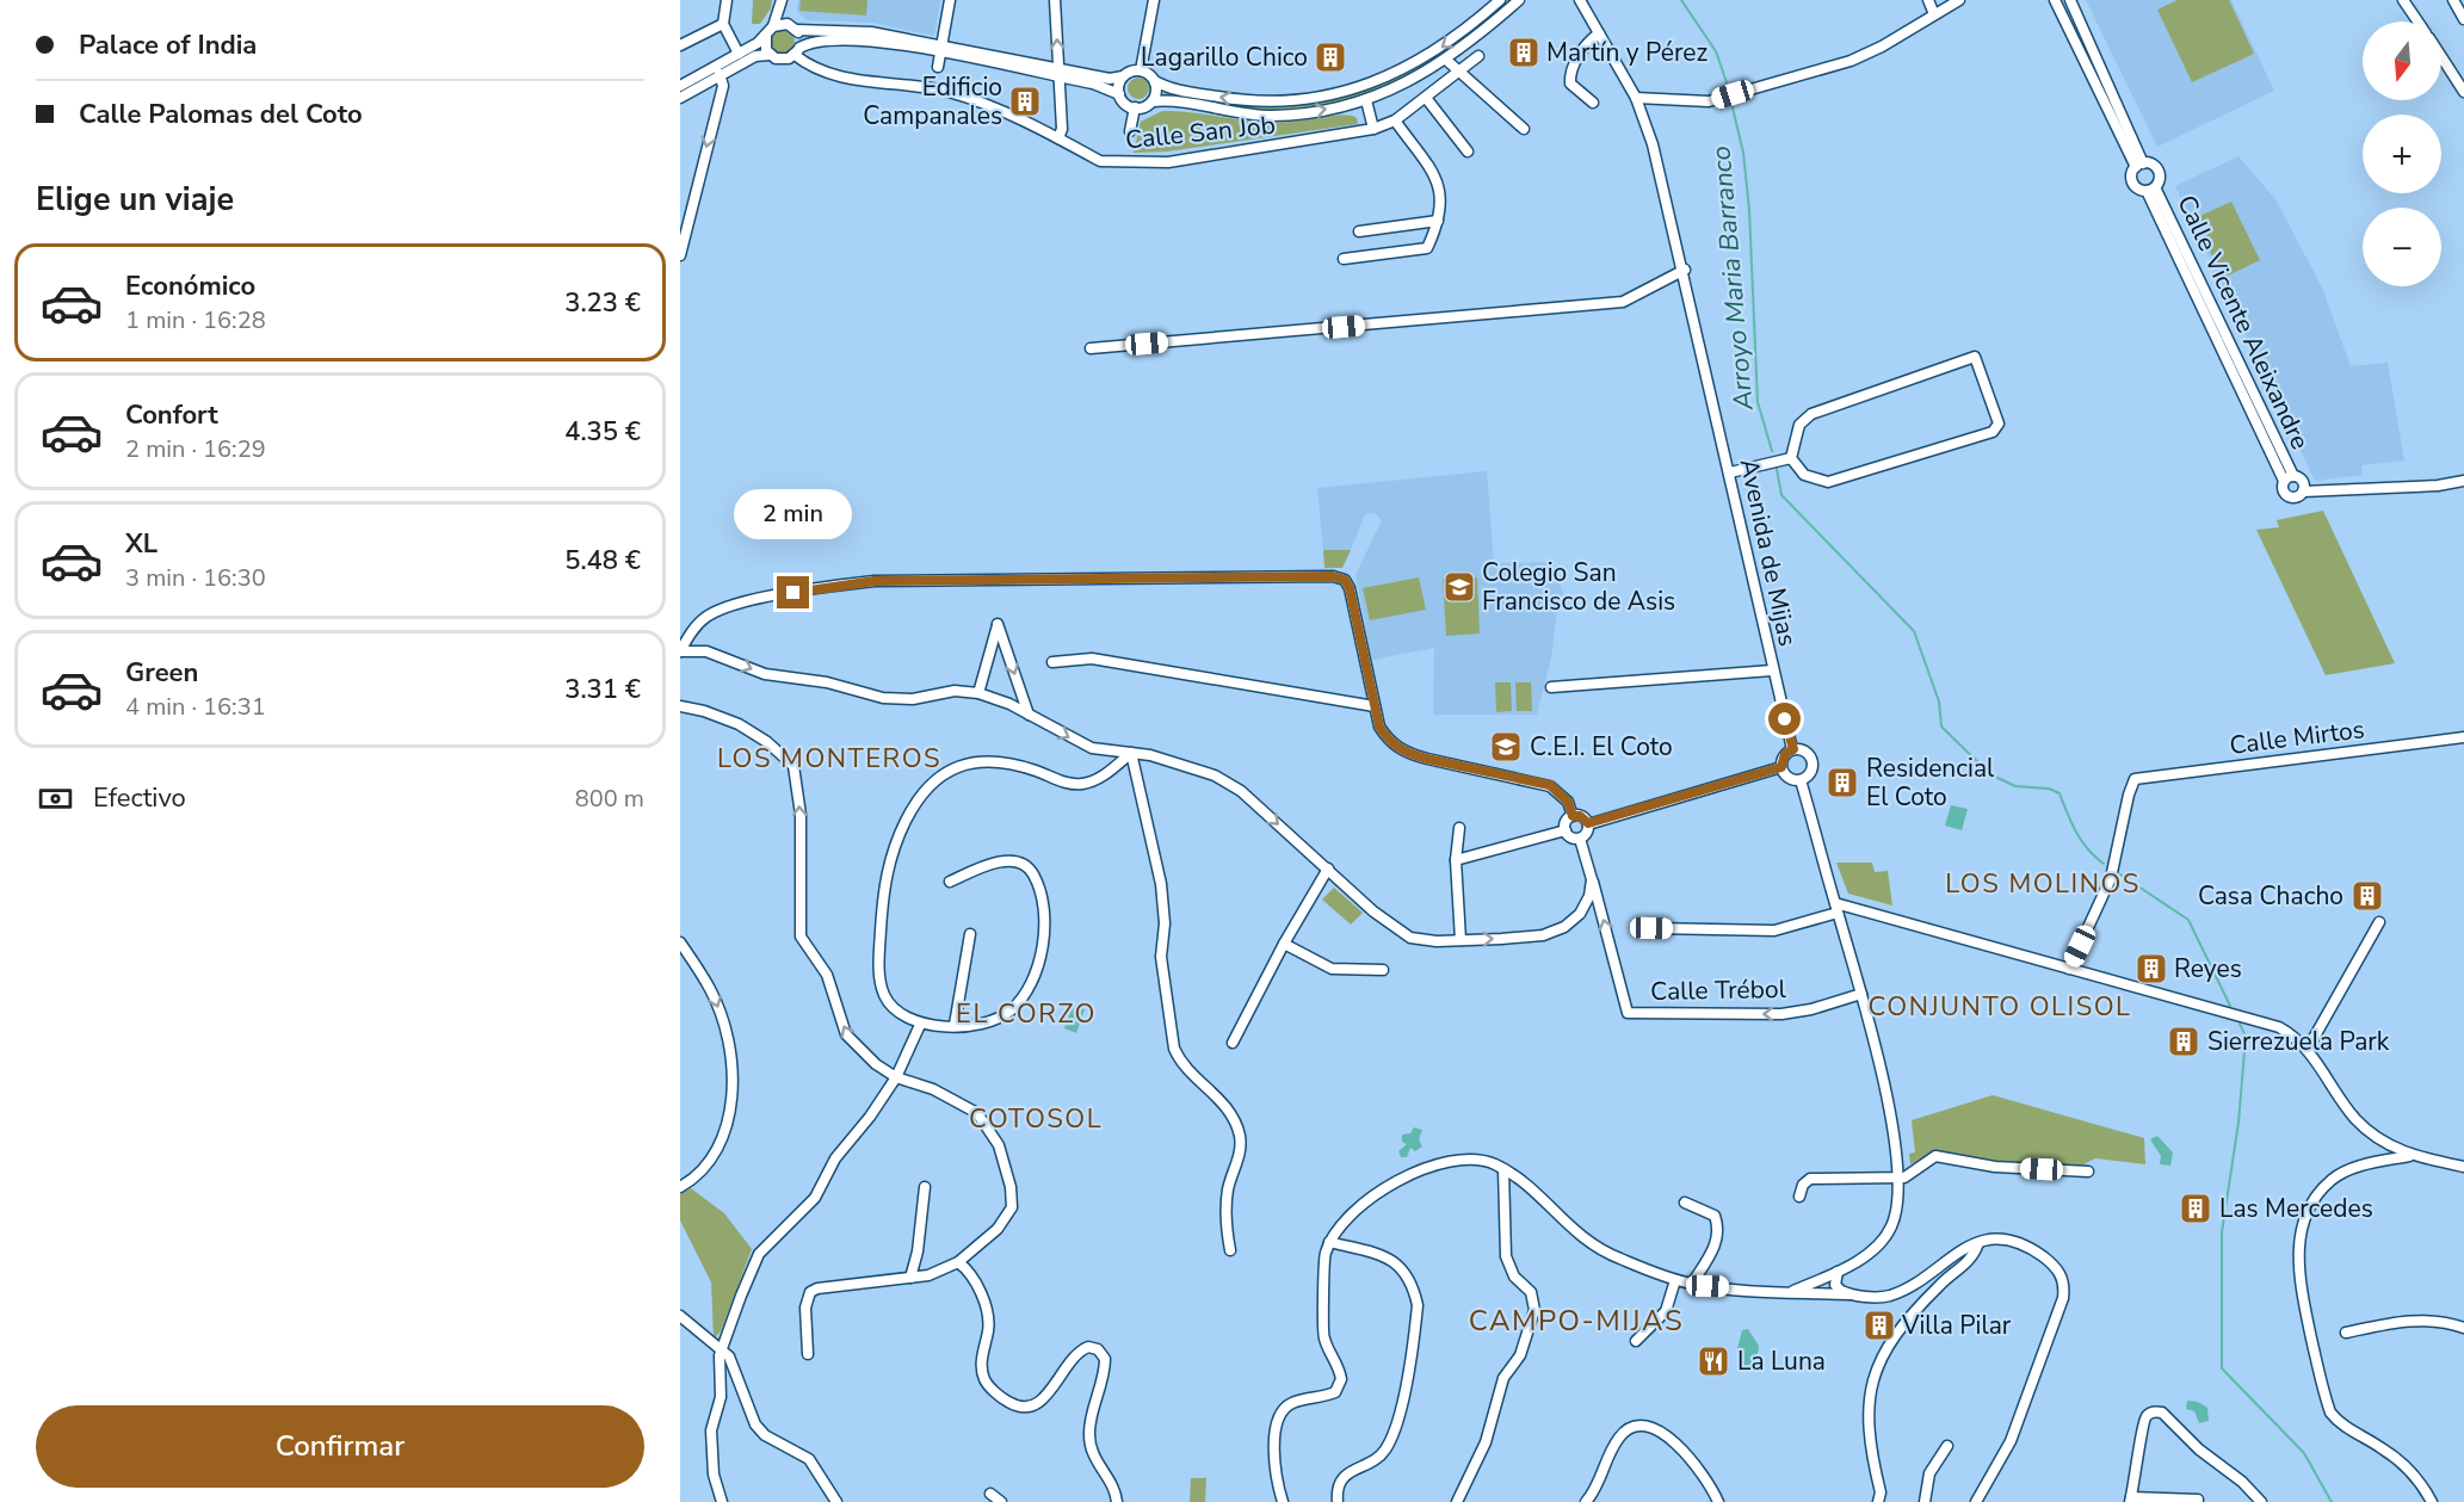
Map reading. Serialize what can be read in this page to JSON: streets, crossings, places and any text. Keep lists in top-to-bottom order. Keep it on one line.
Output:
{"streets":{"street":["Calle San Job","Calle Vicente Aleixandre","Avenida de Mijas","Calle Mirtos","Calle Trébol"]},"districts":["LOS MONTEROS","LOS MOLINOS","CONJUNTO OLISOL","EL CORZO","COTOSOL","CAMPO-MIJAS"],"water":["Arroyo Maria Barranco"],"places":{"building":["Martín y Pérez","Lagarillo Chico","Edificio Campanales","Residencial El Coto","Casa Chacho","Reyes","Sierrezuela Park","Las Mercedes","Villa Pilar"],"school or university":["Colegio San Francisco de Asis","C.E.I. El Coto"],"restaurant":["La Luna"]},"north":"bottom","page":{"banner":["Palace of India","Calle Palomas del Coto"],"map_buttons":["+","−"],"heading":"Elige un viaje","list":[{"name":"Económico","note":"1 min · 16:28","value":"3.23 €"},{"name":"Confort","note":"2 min · 16:29","value":"4.35 €"},{"name":"XL","note":"3 min · 16:30","value":"5.48 €"},{"name":"Green","note":"4 min · 16:31","value":"3.31 €"}],"bubble":"2 min","pay":["Efectivo","800 m"],"buttons":"Confirmar"}}
